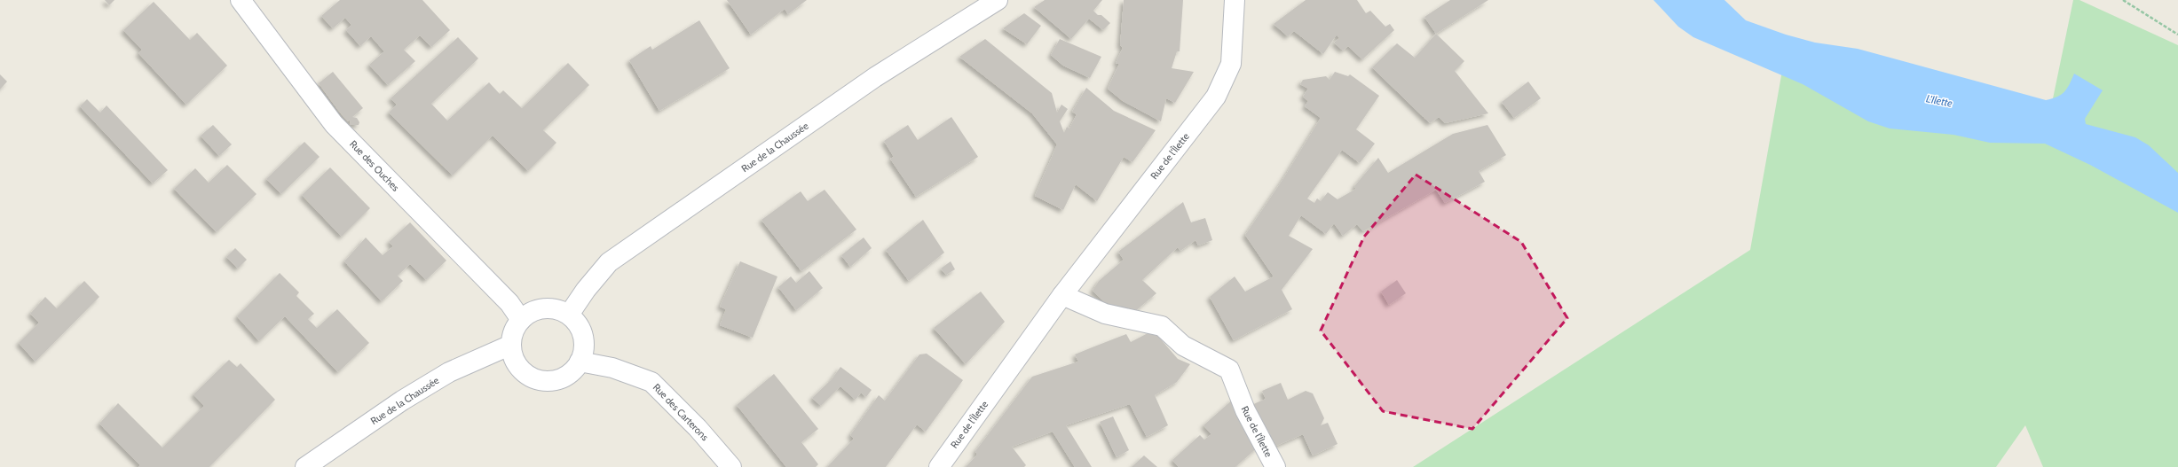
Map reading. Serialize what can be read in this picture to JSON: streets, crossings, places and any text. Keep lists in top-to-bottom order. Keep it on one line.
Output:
{"streets":{"street":["Rue de la Chaussée","Rue de l'Îlette","Rue des Ouches","Rue des Carterons"]},"crossings":[["Rue de la Chaussée","Rue des Ouches"],["Rue de la Chaussée","Rue des Carterons"],["Rue des Ouches","Rue des Carterons"]],"water":["L'Ilette"]}
